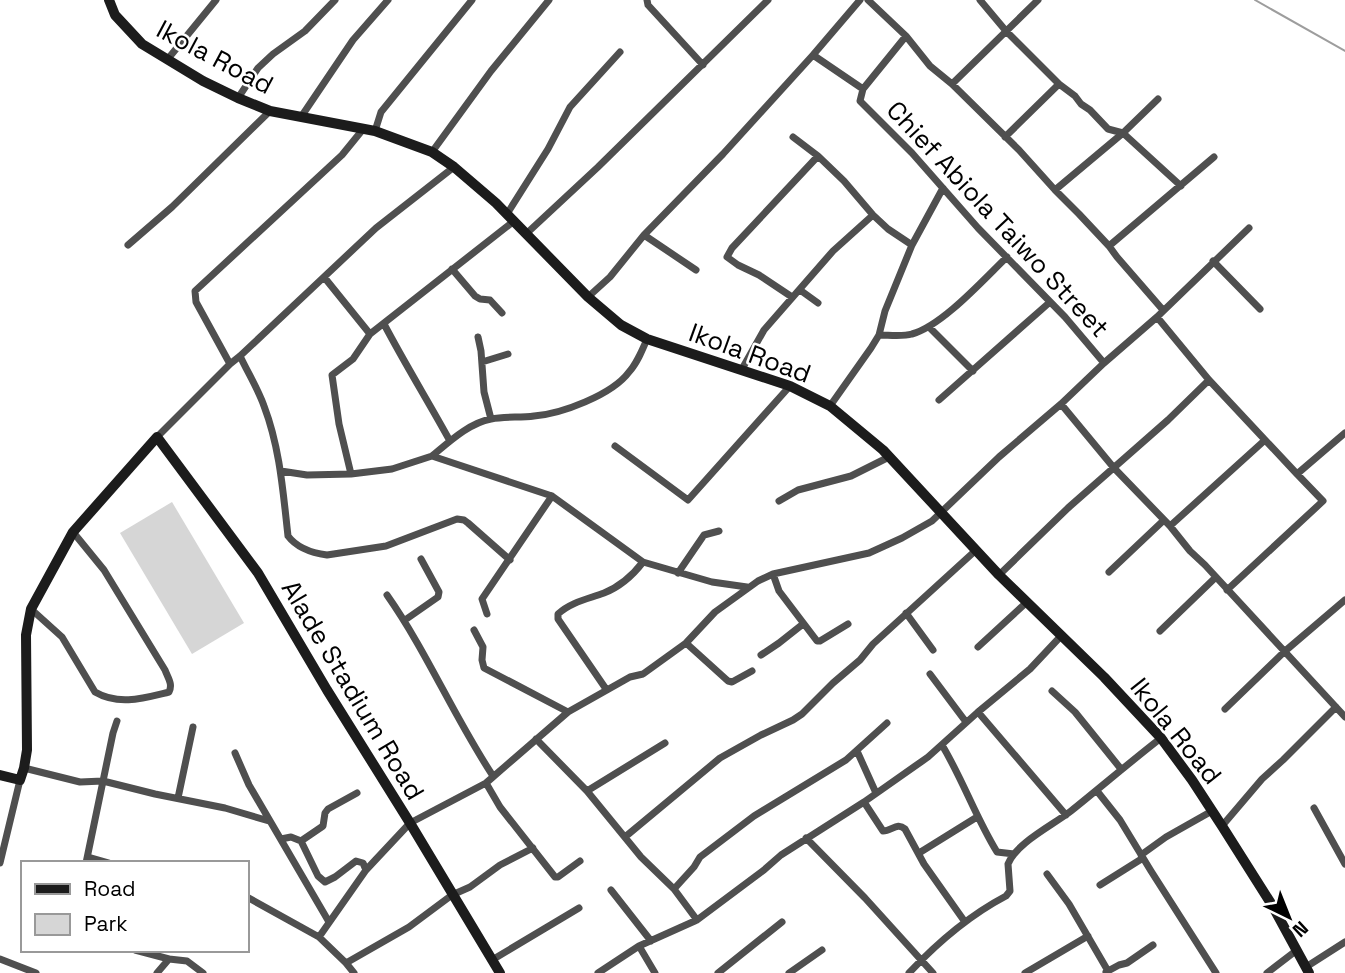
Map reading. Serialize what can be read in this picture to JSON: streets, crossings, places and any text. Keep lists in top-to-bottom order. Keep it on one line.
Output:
{"streets":{"street":["Ikola Road","Chief Abiola Taiwo Street","Alade Stadium Road"]},"legend":["Road","Park"],"north":"bottom right"}
